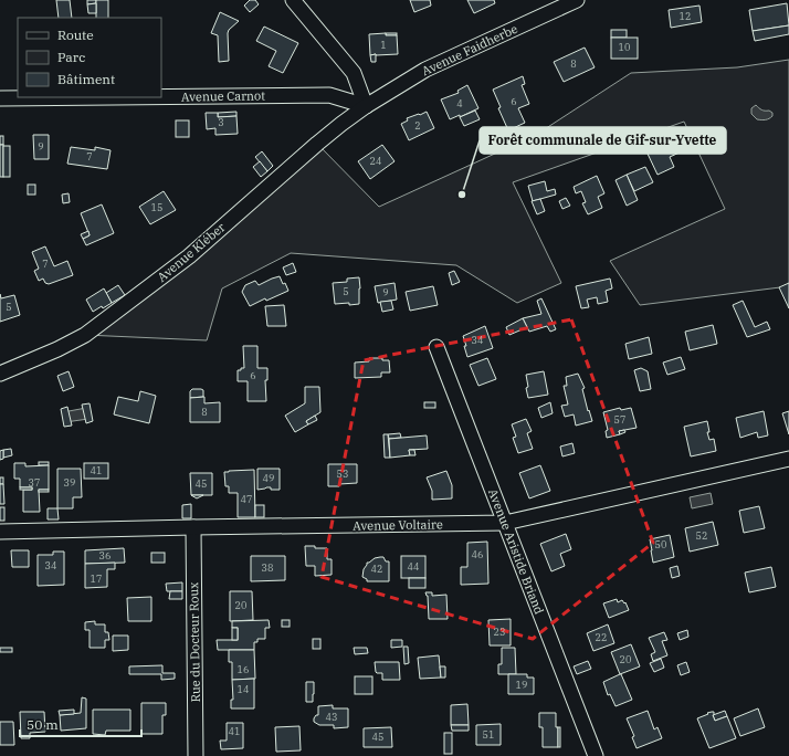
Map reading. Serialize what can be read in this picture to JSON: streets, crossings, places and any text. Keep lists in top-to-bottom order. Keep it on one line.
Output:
{"streets":{"street":["Avenue Faidherbe","Avenue Carnot","Avenue Kléber","Avenue Voltaire","Avenue Aristide Briand","Rue du Docteur Roux"]},"crossings":[["Avenue Faidherbe","Avenue Carnot"],["Avenue Faidherbe","Avenue Kléber"],["Avenue Carnot","Avenue Kléber"],["Avenue Voltaire","Avenue Aristide Briand"],["Avenue Voltaire","Rue du Docteur Roux"]],"places":["Forêt communale de Gif-sur-Yvette"],"house_numbers":["12","1","10","8","6","4","3","2","9","7","24","15","7","5","9","5","34","6","8","57","41","53","49","37","39","45","47","52","50","46","36","34","44","38","42","17","20","23","22","20","16","19","14","43","41","51","45"],"legend":["Route","Parc","Bâtiment"],"scale_bar":"50 m"}
